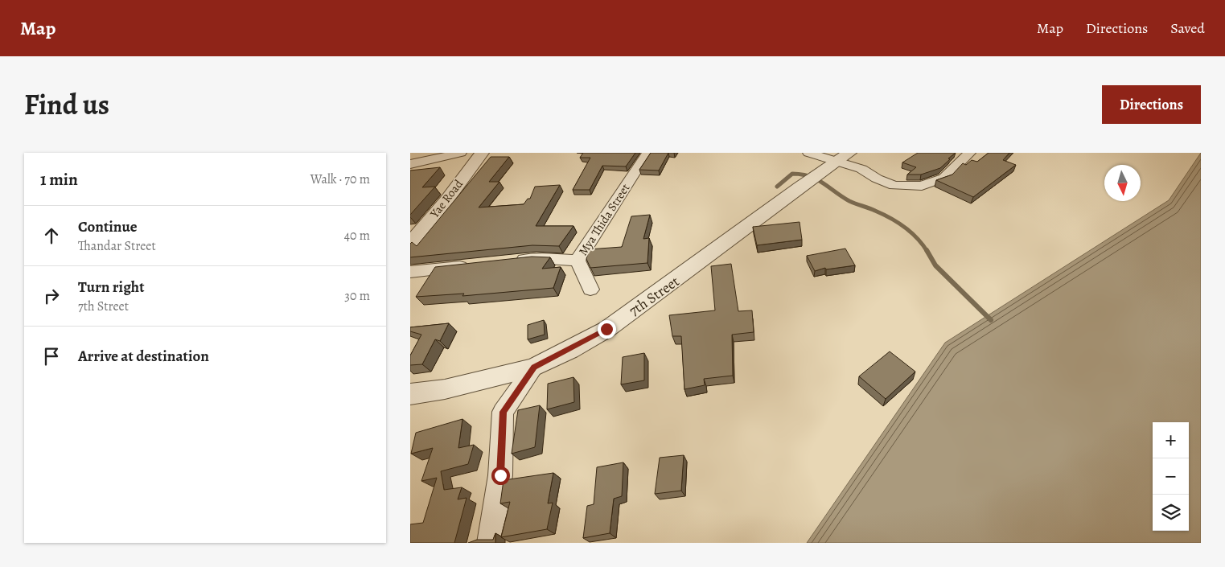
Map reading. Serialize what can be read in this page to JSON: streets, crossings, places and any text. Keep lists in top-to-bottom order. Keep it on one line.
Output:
{"streets":{"street":["Yae Road","Mya Thida Street","7th Street"]},"north":"bottom","page":{"header":"Map","nav":["Map","Directions","Saved"],"title":"Find us","buttons":"Directions","heading":["1 min","Walk · 70 m"],"list":[["Continue","Thandar Street","40 m"],["Turn right","7th Street","30 m"],"Arrive at destination"],"map_buttons":["+","−"]}}
